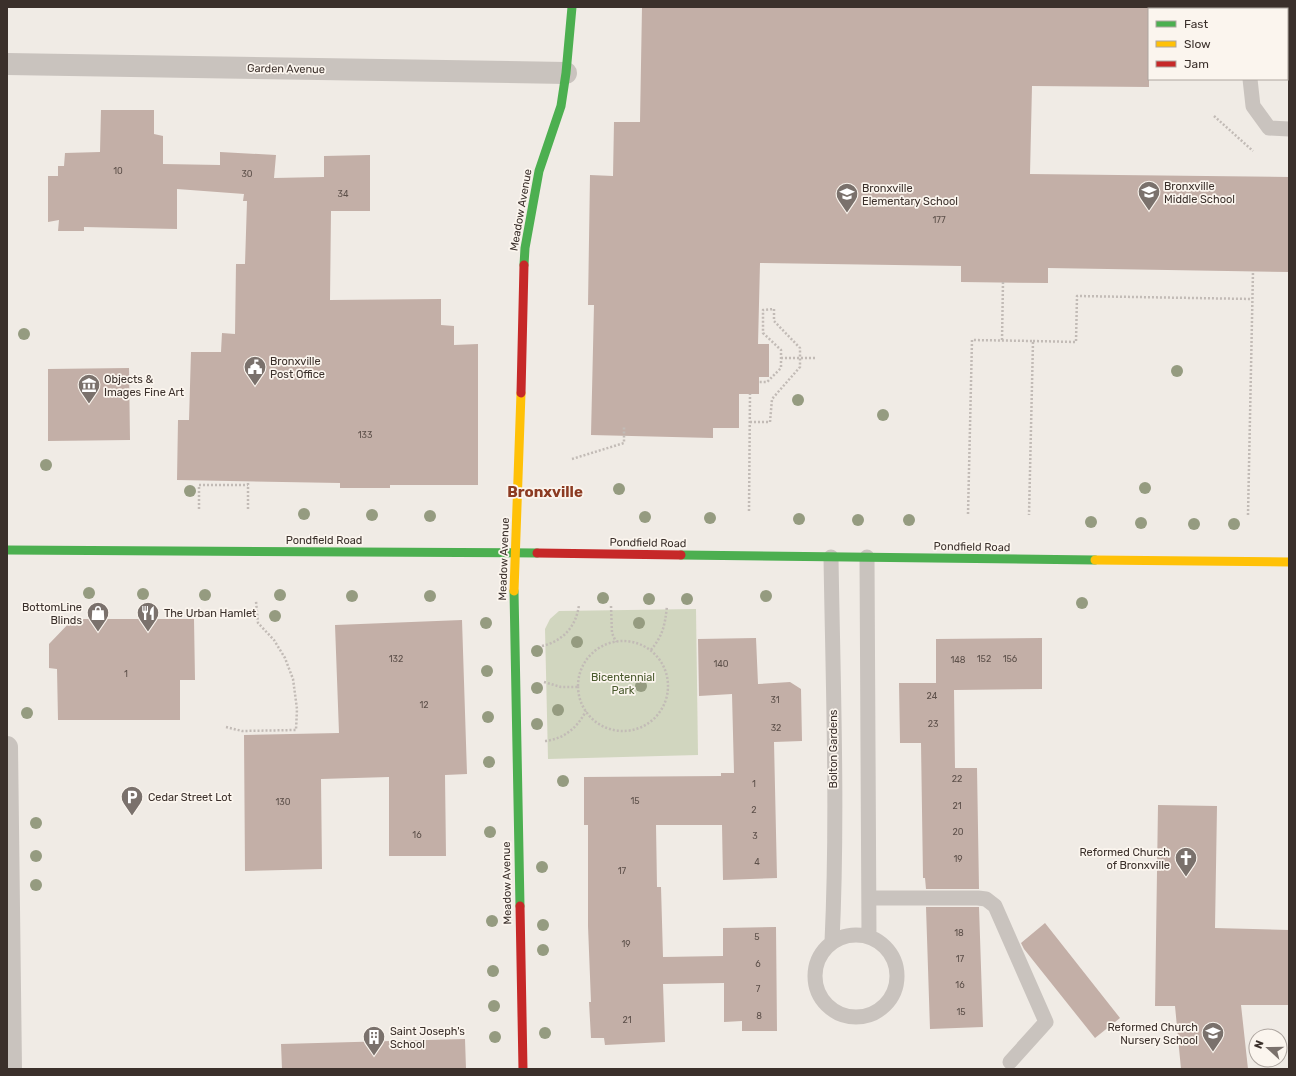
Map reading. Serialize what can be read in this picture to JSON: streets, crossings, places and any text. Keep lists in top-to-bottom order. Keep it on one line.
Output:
{"streets":{"street":["Garden Avenue","Meadow Avenue","Pondfield Road"],"lane":["Bolton Gardens"]},"crossings":[["Garden Avenue","Meadow Avenue"],["Meadow Avenue","Pondfield Road"],["Pondfield Road","Bolton Gardens"]],"districts":["Bronxville"],"parks":["Bicentennial Park"],"places":{"school or university":["Bronxville Middle School","Bronxville Elementary School","Reformed Church Nursery School"],"public building":["Bronxville Post Office"],"museum":["Objects & Images Fine Art"],"shop":["BottomLine Blinds"],"restaurant":["The Urban Hamlet"],"parking":["Cedar Street Lot"],"church":["Reformed Church of Bronxville"],"building":["Saint Joseph's School"]},"house_numbers":["10","30","34","177","133","132","152","156","148","140","1","24","31","12","23","32","22","1","15","130","21","2","20","16","3","19","4","17","18","5","19","17","6","16","7","15","8","21"],"legend":["Fast","Slow","Jam"],"north":"left"}
